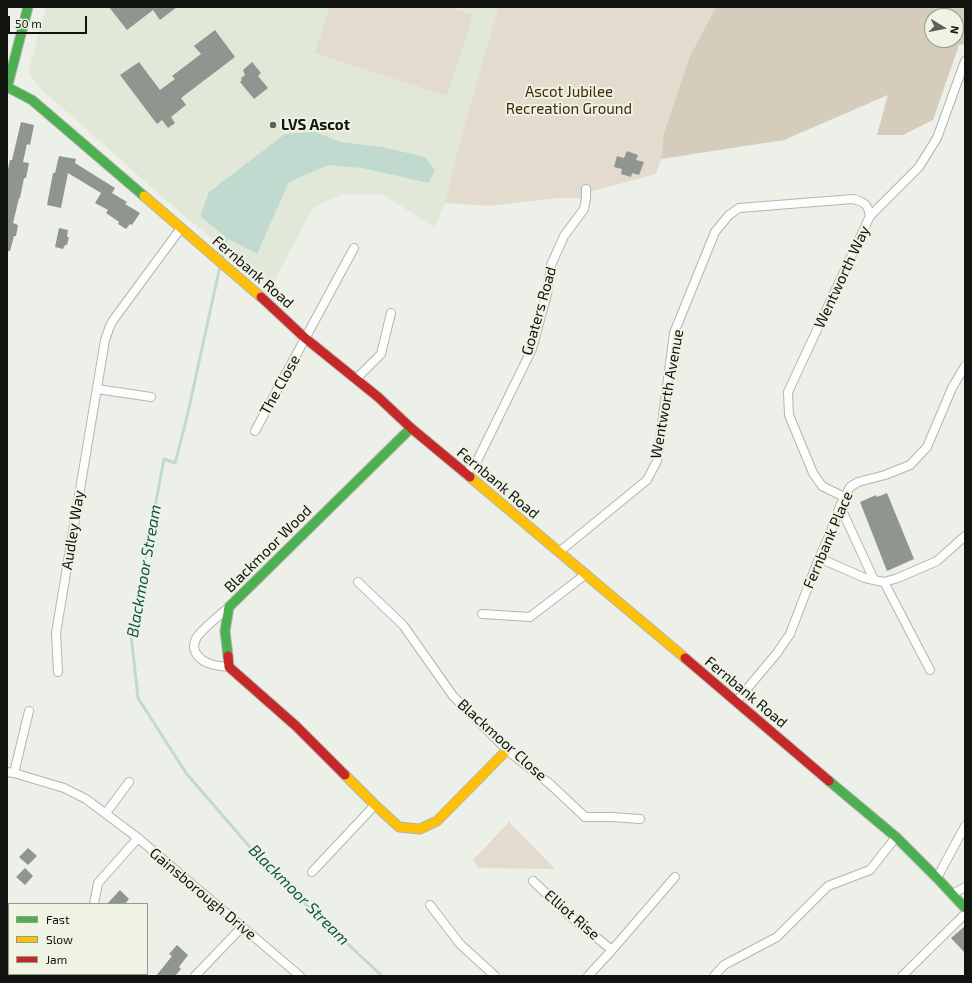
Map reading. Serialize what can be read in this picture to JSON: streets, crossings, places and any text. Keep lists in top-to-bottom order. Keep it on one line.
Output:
{"streets":{"street":["Fernbank Road","Wentworth Way","Goaters Road","The Close","Wentworth Avenue","Audley Way","Fernbank Place","Blackmoor Wood","Blackmoor Close","Gainsborough Drive","Elliot Rise"]},"crossings":[["Fernbank Road","Goaters Road"],["Fernbank Road","The Close"],["Fernbank Road","Wentworth Avenue"],["Fernbank Road","Audley Way"],["Fernbank Road","Fernbank Place"],["Fernbank Road","Blackmoor Wood"],["Wentworth Way","Wentworth Avenue"],["Wentworth Way","Fernbank Place"]],"water":["Blackmoor Stream"],"parks":["Ascot Jubilee Recreation Ground"],"places":["LVS Ascot"],"legend":["Fast","Slow","Jam"],"scale_bar":"50 m","north":"right"}
